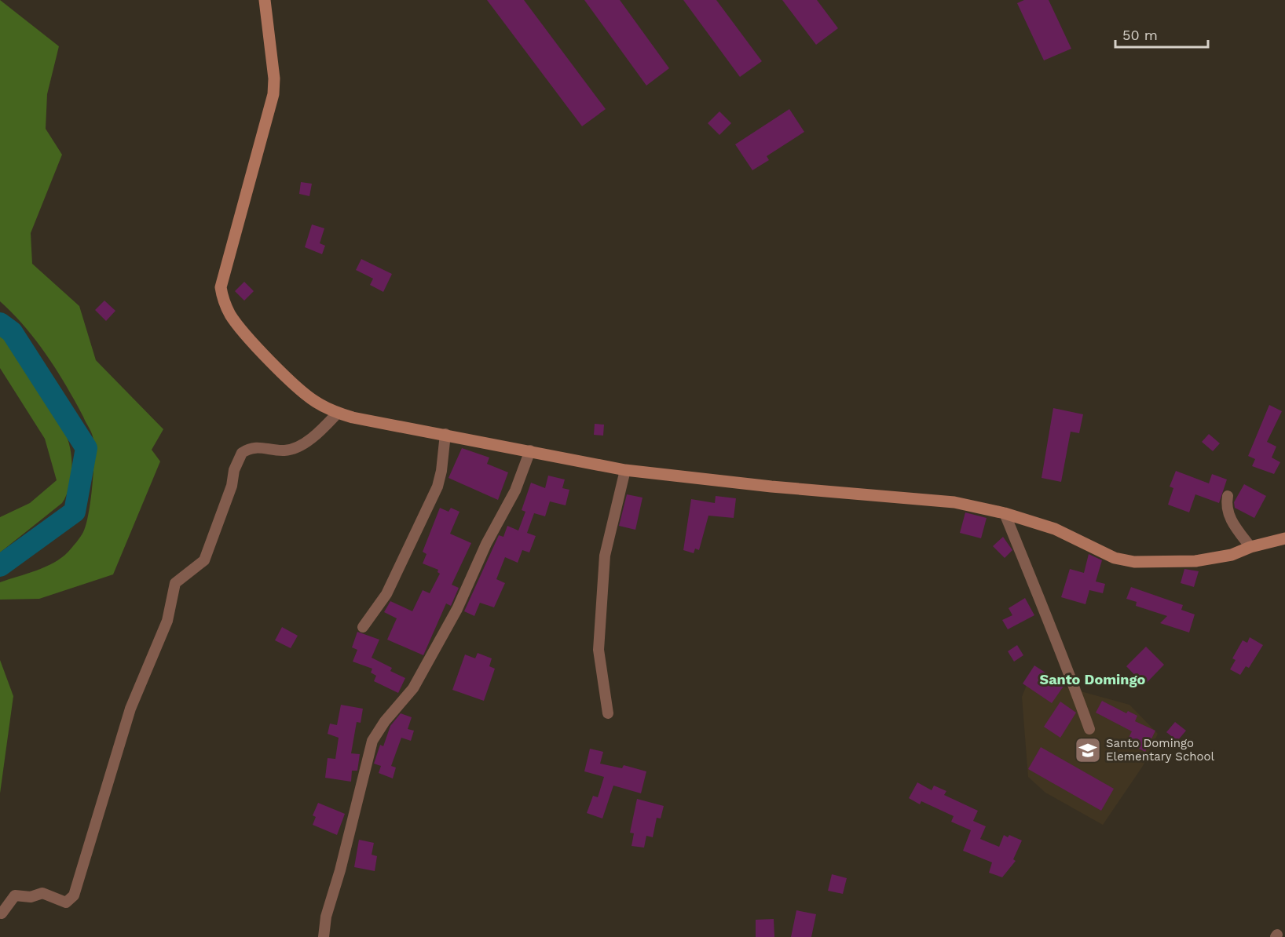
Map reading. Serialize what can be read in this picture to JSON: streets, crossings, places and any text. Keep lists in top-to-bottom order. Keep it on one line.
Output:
{"districts":["Santo Domingo"],"places":{"school or university":["Santo Domingo Elementary School"]},"scale_bar":"50 m"}
